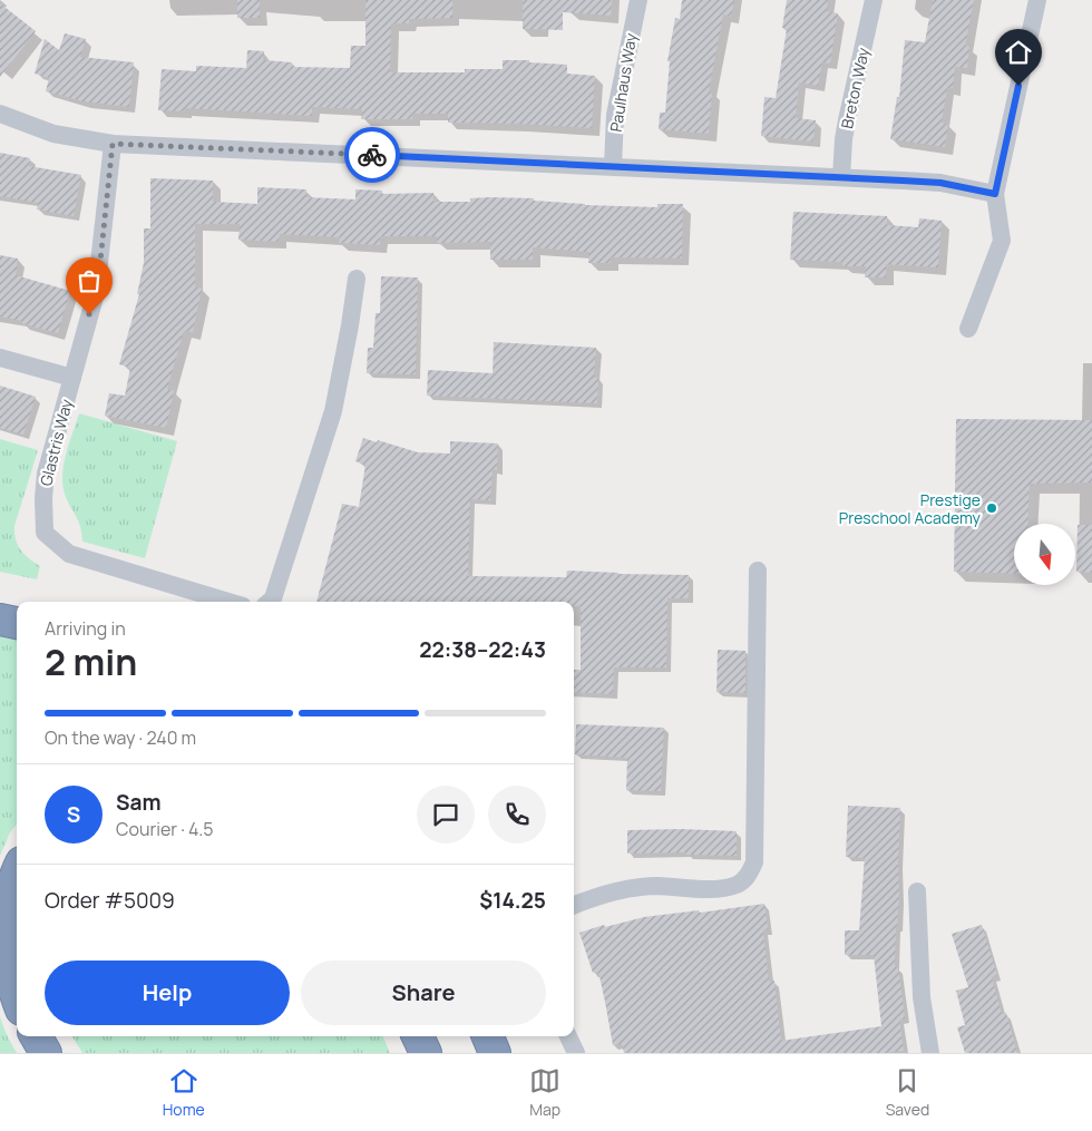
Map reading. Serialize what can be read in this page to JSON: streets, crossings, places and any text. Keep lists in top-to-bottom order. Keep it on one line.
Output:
{"streets":{"street":["Paulhaus Way","Breton Way","Glastris Way"]},"places":["Prestige Preschool Academy"],"north":"bottom","page":{"heading":["2 min","Arriving in","22:38–22:43"],"panel":["Sam","Courier · 4.5","Order #5009","$14.25"],"bar":"On the way · 240 m","round":"S","buttons":["Help","Share"],"tabs":["Home","Map","Saved"]}}
